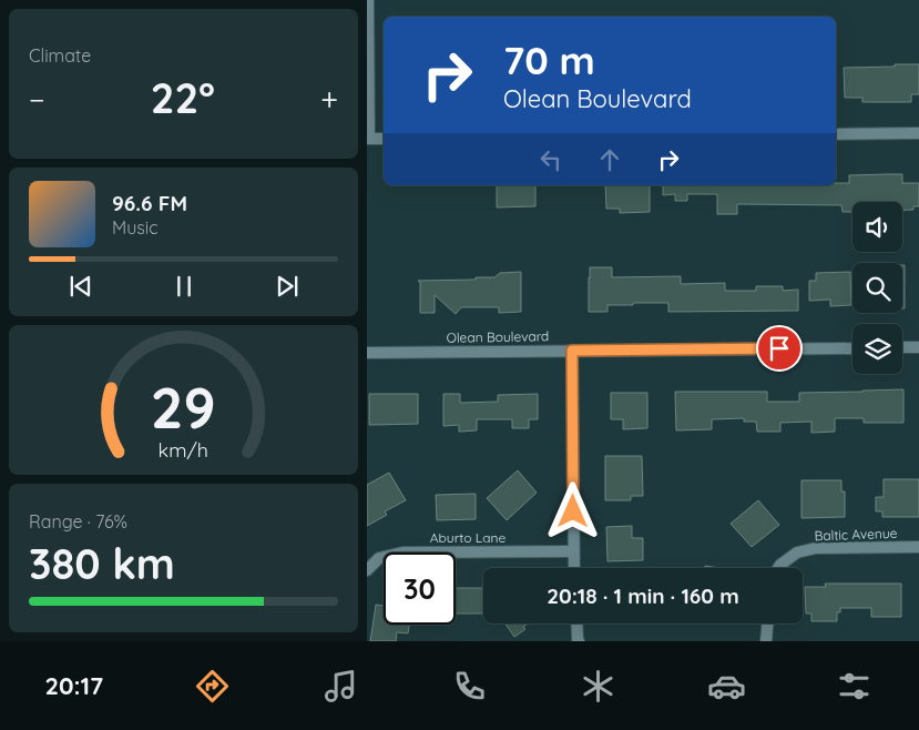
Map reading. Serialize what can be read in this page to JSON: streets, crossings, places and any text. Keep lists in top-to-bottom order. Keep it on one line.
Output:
{"streets":{"street":["Olean Boulevard","Baltic Avenue","Aburto Lane"]},"page":{"tile":["Climate",["Range · 76%","380 km"]],"turn":["70 m","Olean Boulevard"],"heat":["−","22°","+"],"song":["96.6 FM","Music"],"limit":"30","trip":"20:18 · 1 min · 160 m","tabs":"20:17","gauge":["29","km/h"]}}
